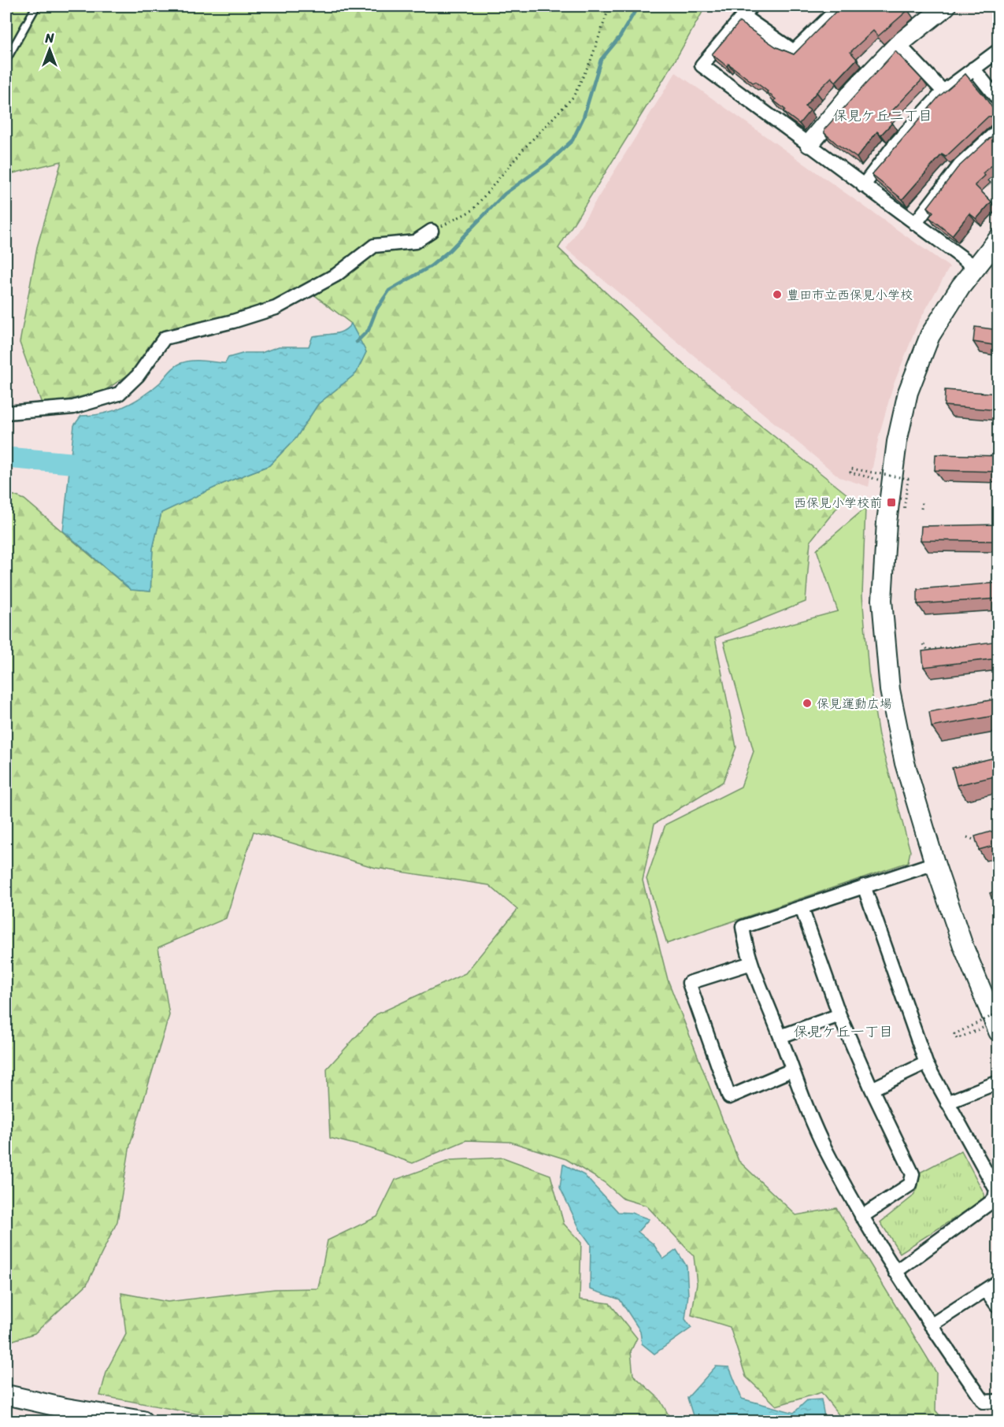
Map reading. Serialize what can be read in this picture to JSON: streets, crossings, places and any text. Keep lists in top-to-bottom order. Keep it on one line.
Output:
{"districts":["保見ケ丘二丁目","保見ケ丘一丁目"],"places":{"other":["豊田市立西保見小学校","保見運動広場"],"transit":["西保見小学校前"]},"north":"top"}
